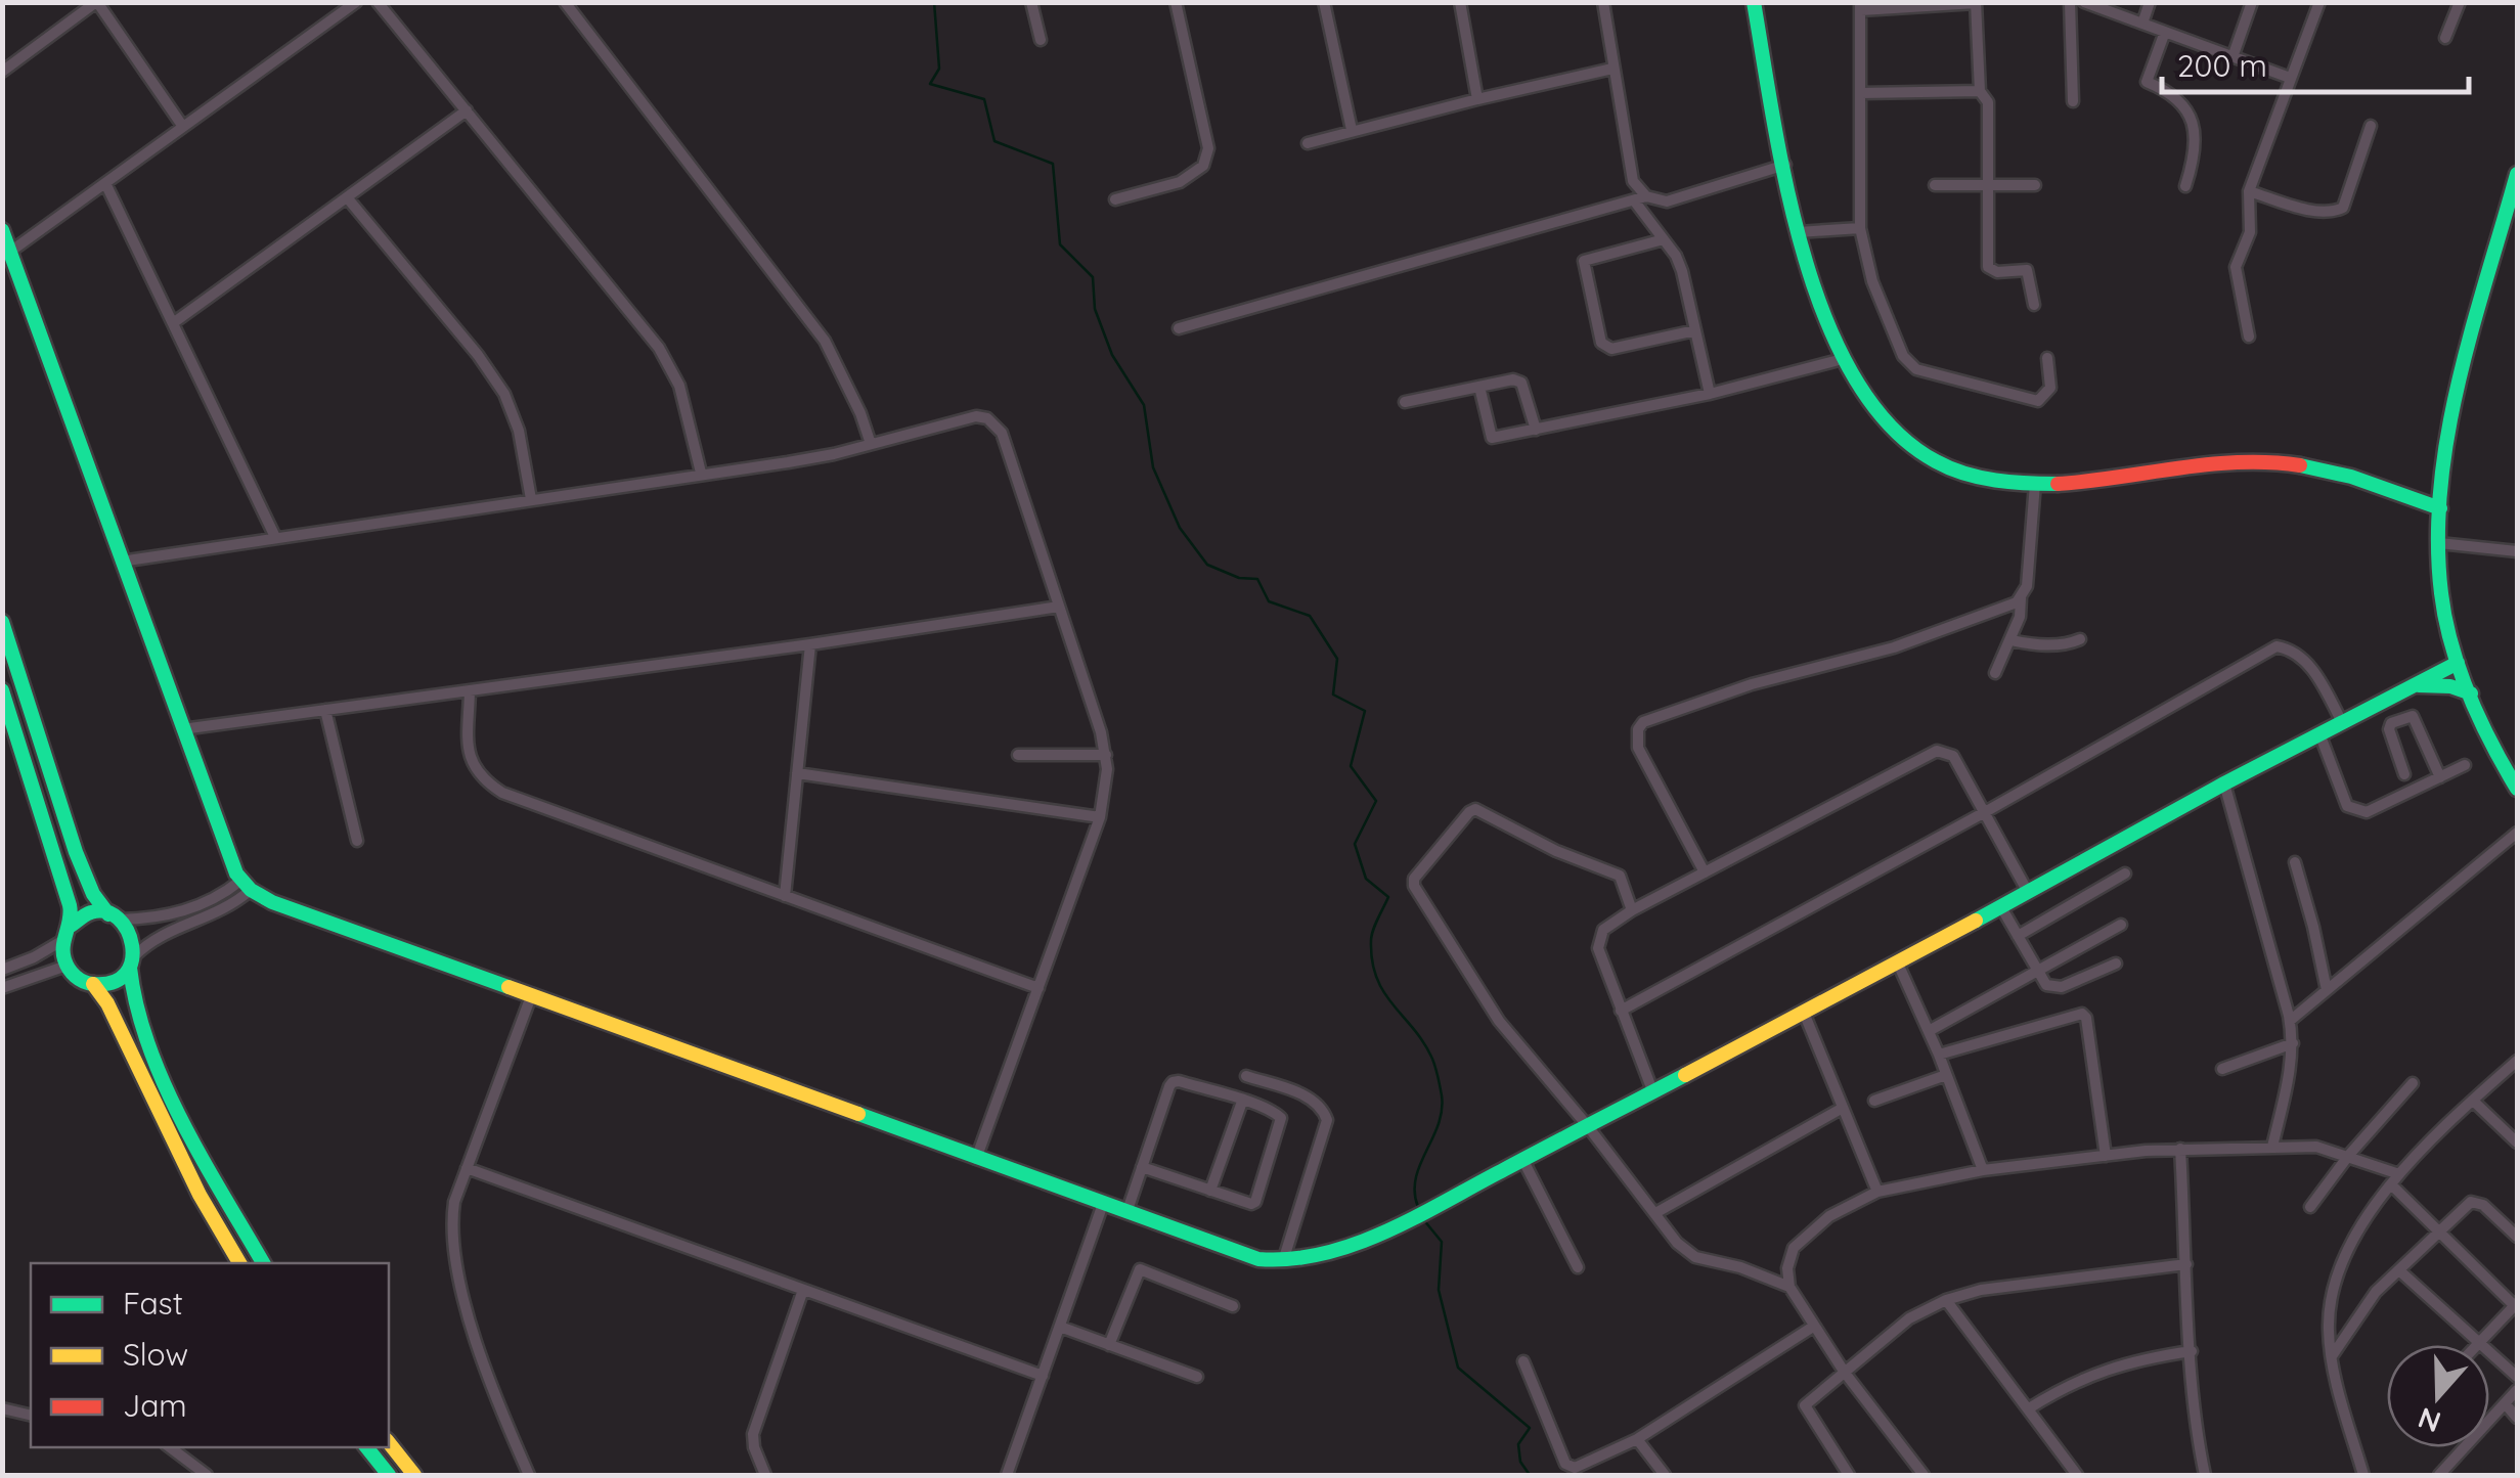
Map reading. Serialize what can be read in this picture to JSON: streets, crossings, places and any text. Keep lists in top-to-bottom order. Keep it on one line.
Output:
{"legend":["Fast","Slow","Jam"],"scale_bar":"200 m","north":"bottom"}
